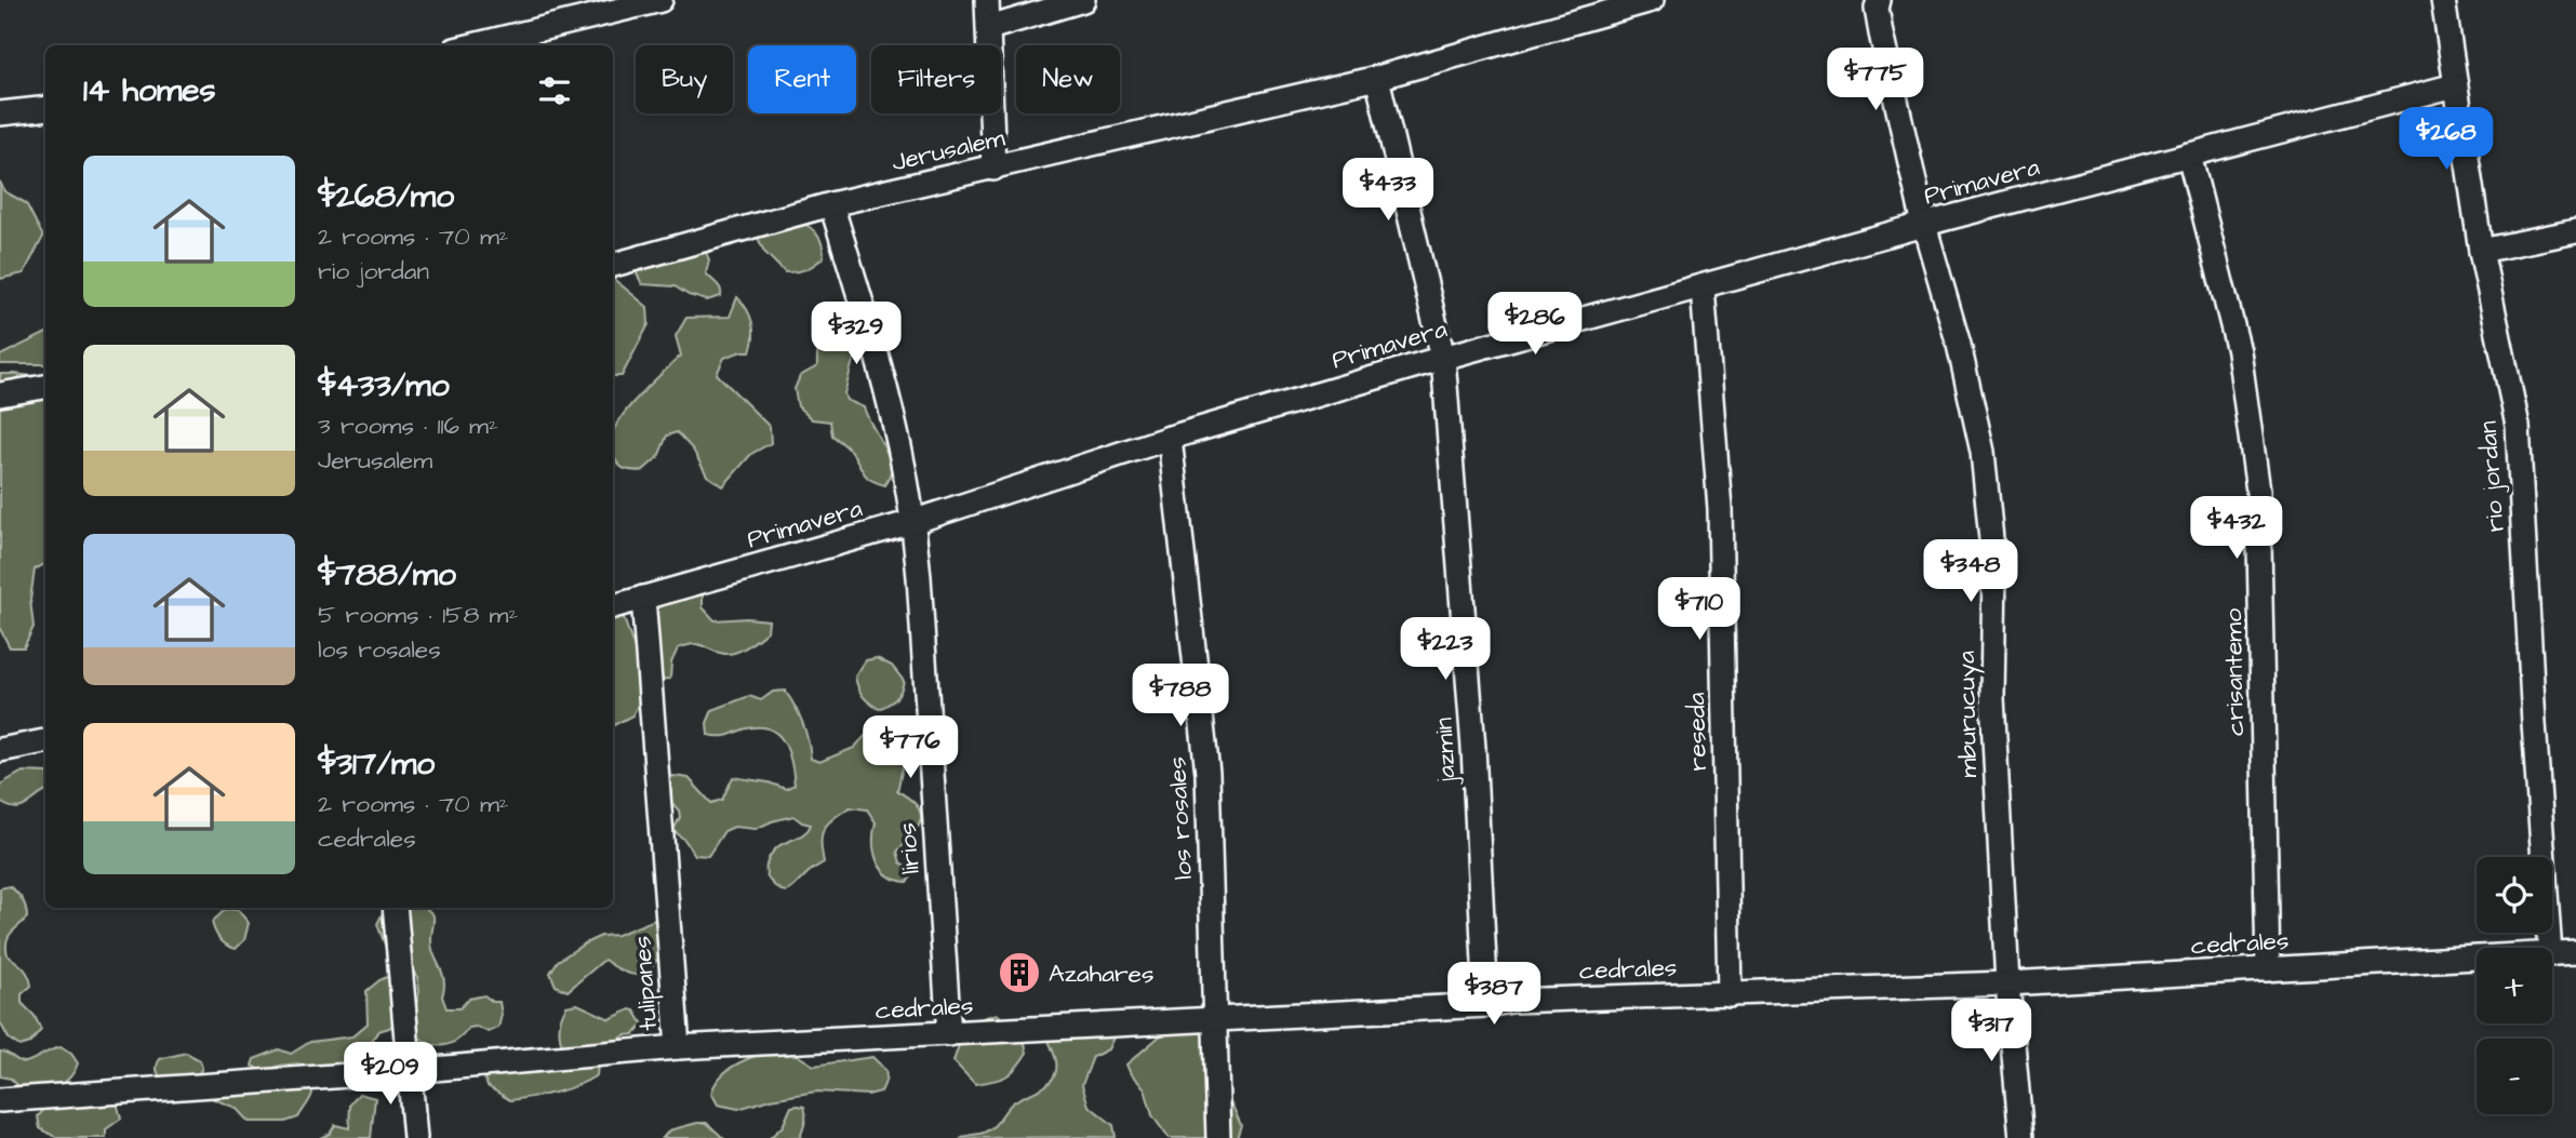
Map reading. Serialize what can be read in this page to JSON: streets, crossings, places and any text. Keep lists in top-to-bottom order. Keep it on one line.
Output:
{"streets":{"street":["Jerusalem","Primavera","rio jordan","crisantemo","mburucuya","reseda","jazmin","los rosales","lirios","cedrales","tulipanes"]},"crossings":[["Jerusalem","jazmin"],["Jerusalem","lirios"],["Primavera","rio jordan"],["Primavera","crisantemo"],["Primavera","mburucuya"],["Primavera","reseda"],["Primavera","jazmin"],["Primavera","los rosales"],["Primavera","lirios"],["Primavera","tulipanes"],["crisantemo","cedrales"],["mburucuya","cedrales"],["reseda","cedrales"],["jazmin","cedrales"],["los rosales","cedrales"],["lirios","cedrales"],["cedrales","tulipanes"]],"places":{"building":["Azahares"]},"page":{"chip":["Buy","Rent","Filters","New"],"heading":"14 homes","price":["$775","$268","$433","$286","$329","$432","$348","$710","$223","$788","$776","$387","$317","$209"],"list":[{"name":"$268/mo","note":"2 rooms · 70 m² · rio jordan"},{"name":"$433/mo","note":"3 rooms · 116 m² · Jerusalem"},{"name":"$788/mo","note":"5 rooms · 158 m² · los rosales"},{"name":"$317/mo","note":"2 rooms · 70 m² · cedrales"}],"map_buttons":["+","−"]}}
